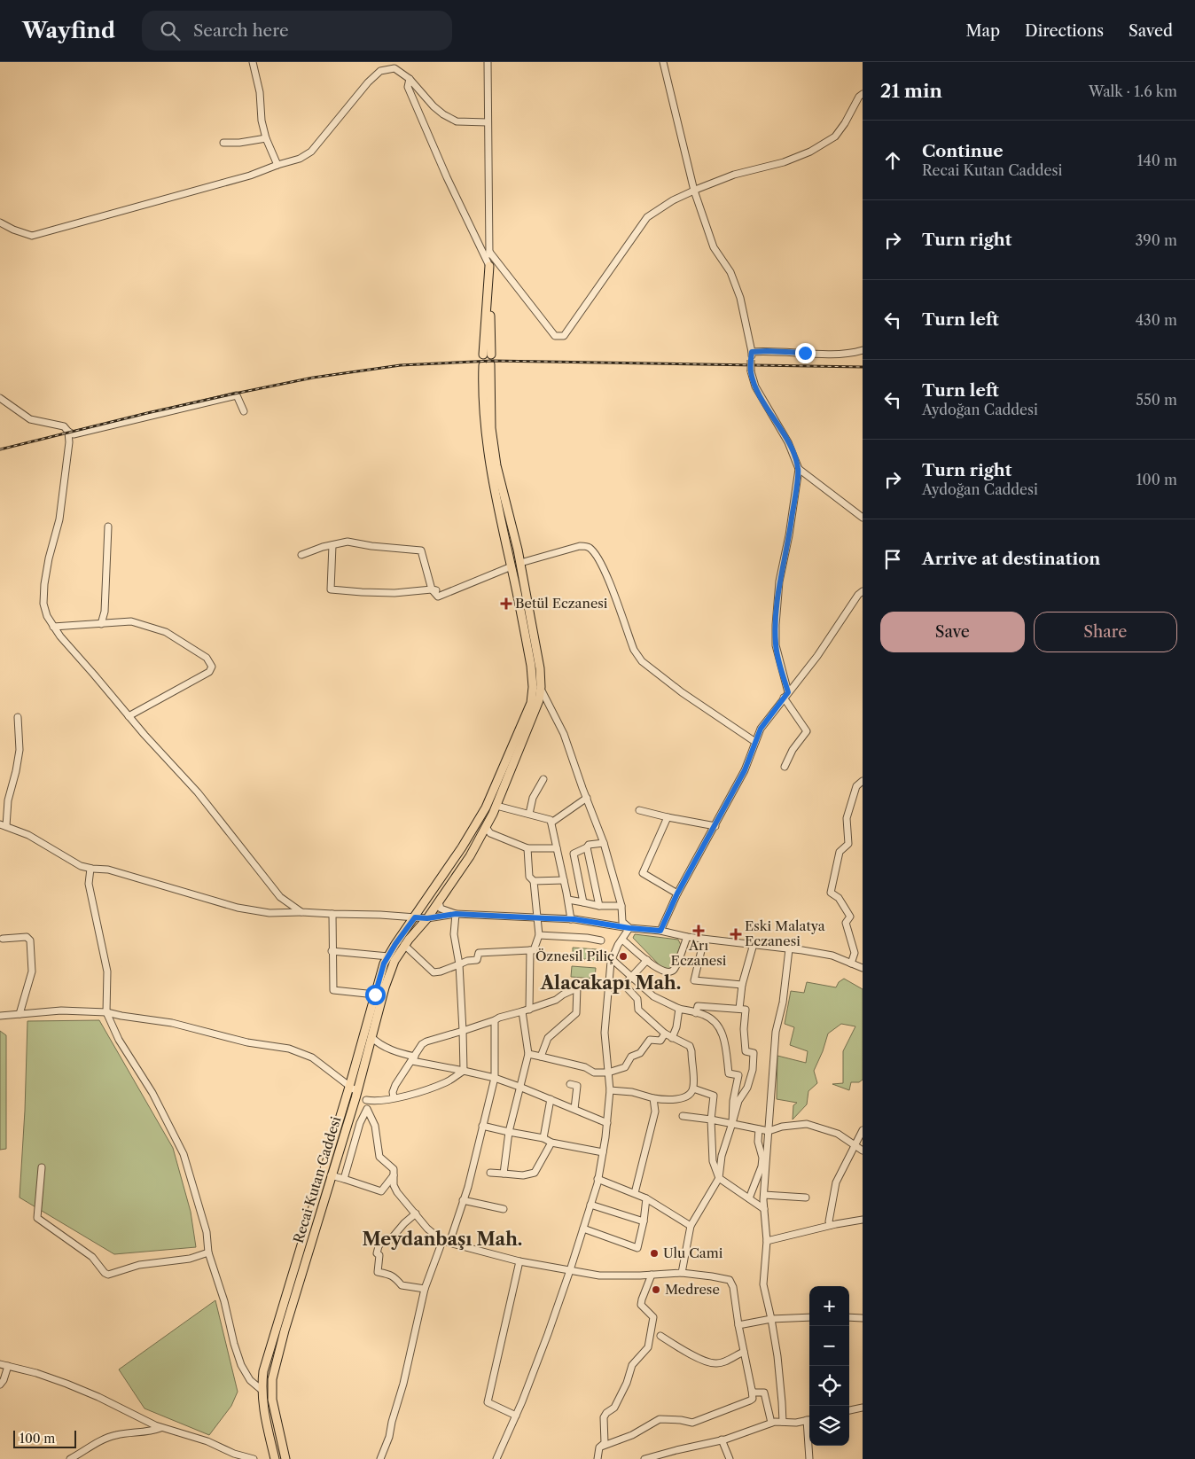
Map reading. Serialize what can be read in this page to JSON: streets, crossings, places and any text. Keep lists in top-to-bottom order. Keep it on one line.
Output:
{"streets":{"main road":["Recai Kutan Caddesi"]},"districts":["Alacakapı Mah.","Meydanbaşı Mah."],"places":{"health":["Betül Eczanesi","Arı Eczanesi","Eski Malatya Eczanesi"],"other":["Öznesil Piliç","Ulu Cami","Medrese"]},"scale_bar":"100 m","page":{"header":"Wayfind","search":"Search here","nav":["Map","Directions","Saved"],"heading":["21 min","Walk · 1.6 km"],"list":[["Continue","Recai Kutan Caddesi","140 m"],["Turn right","390 m"],["Turn left","430 m"],["Turn left","Aydoğan Caddesi","550 m"],["Turn right","Aydoğan Caddesi","100 m"],"Arrive at destination"],"buttons":["Save","Share"],"map_buttons":["+","−"],"scale":"100 m"}}
